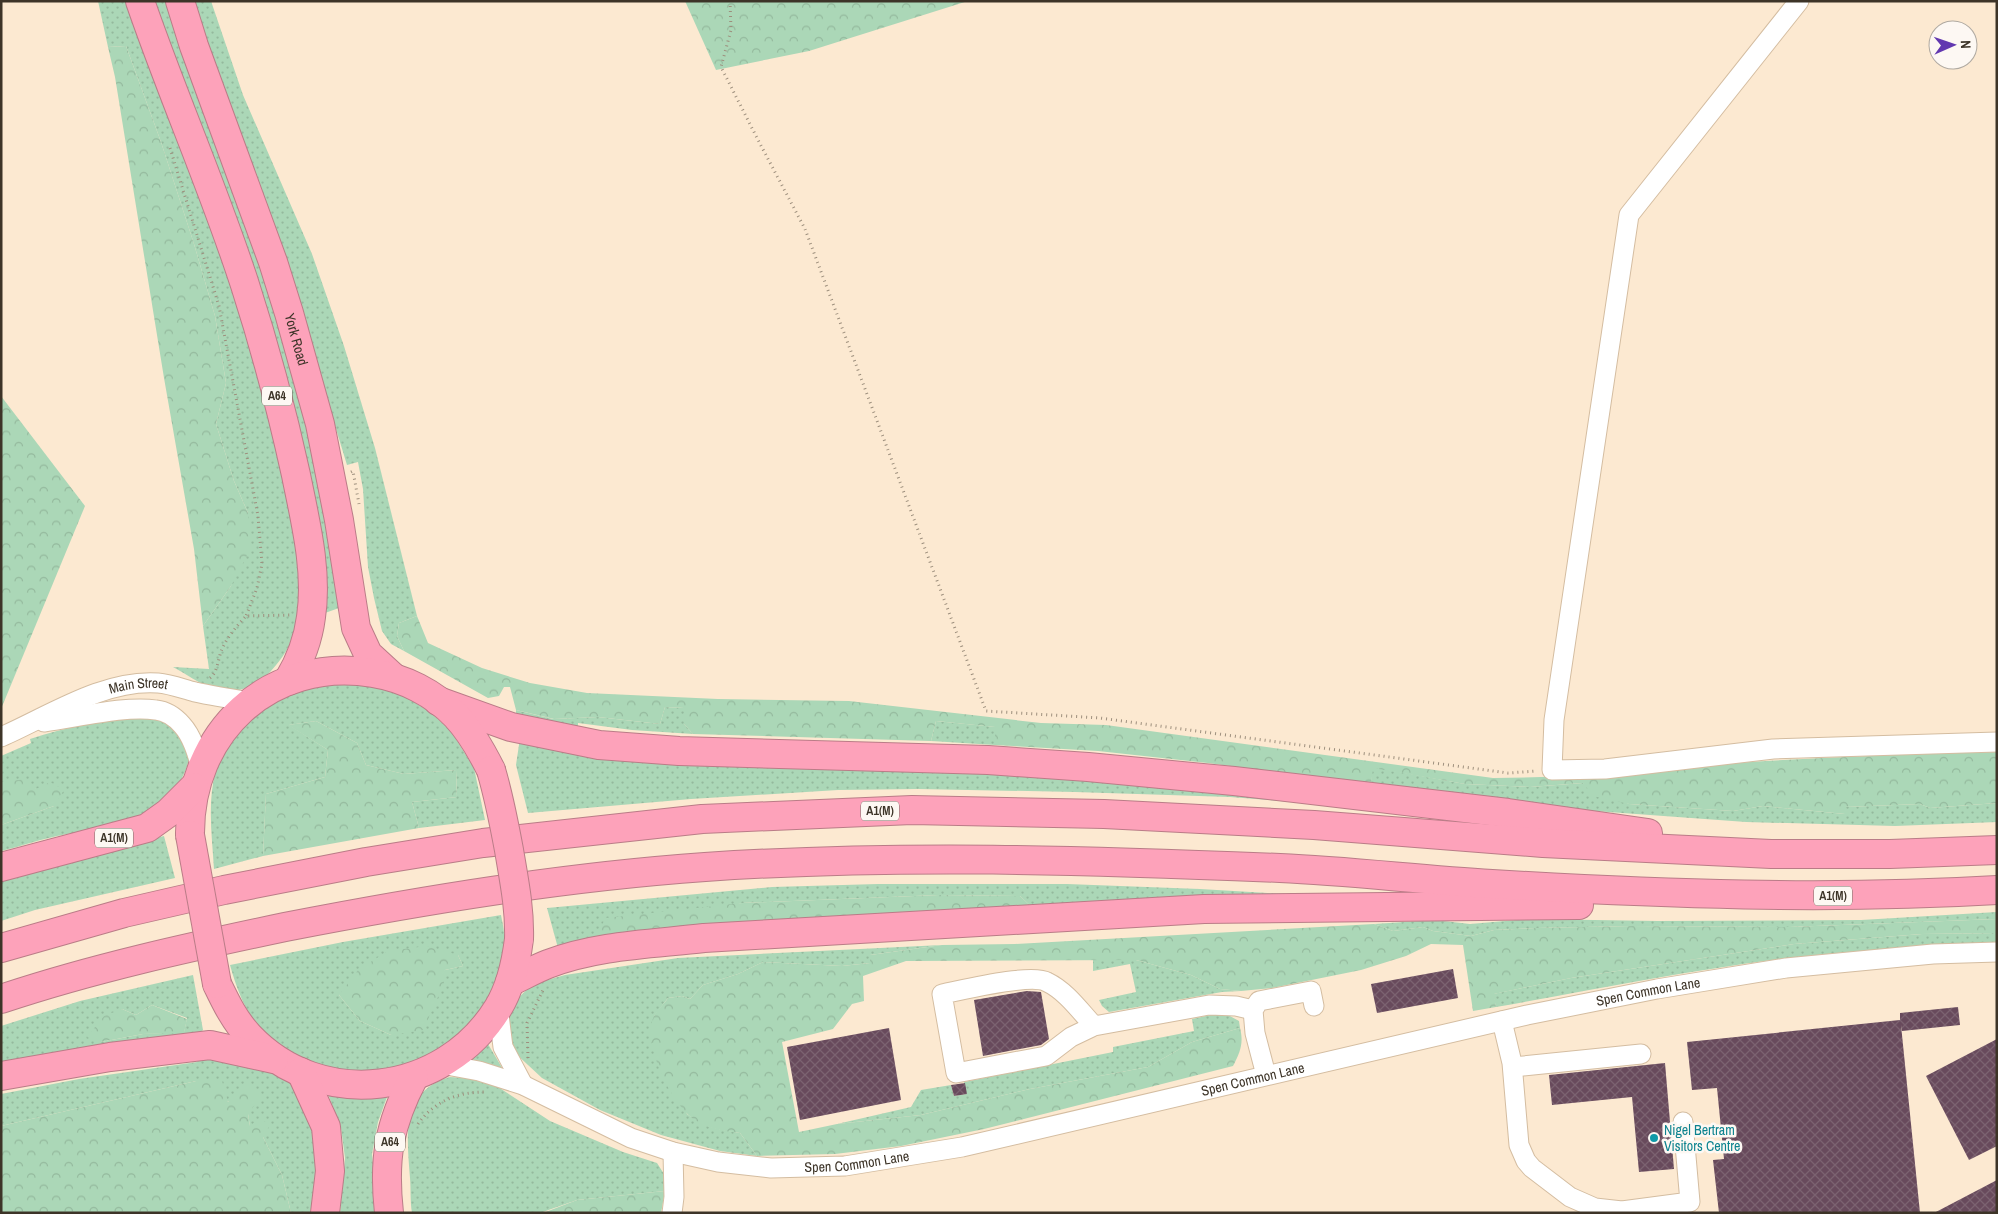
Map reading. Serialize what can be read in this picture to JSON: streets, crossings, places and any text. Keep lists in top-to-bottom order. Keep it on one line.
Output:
{"streets":{"highway":["York Road","A64","A1(M)"],"street":["Main Street","Spen Common Lane"]},"crossings":[["Main Street","A1(M)"]],"places":["Nigel Bertram Visitors Centre"],"north":"right"}
